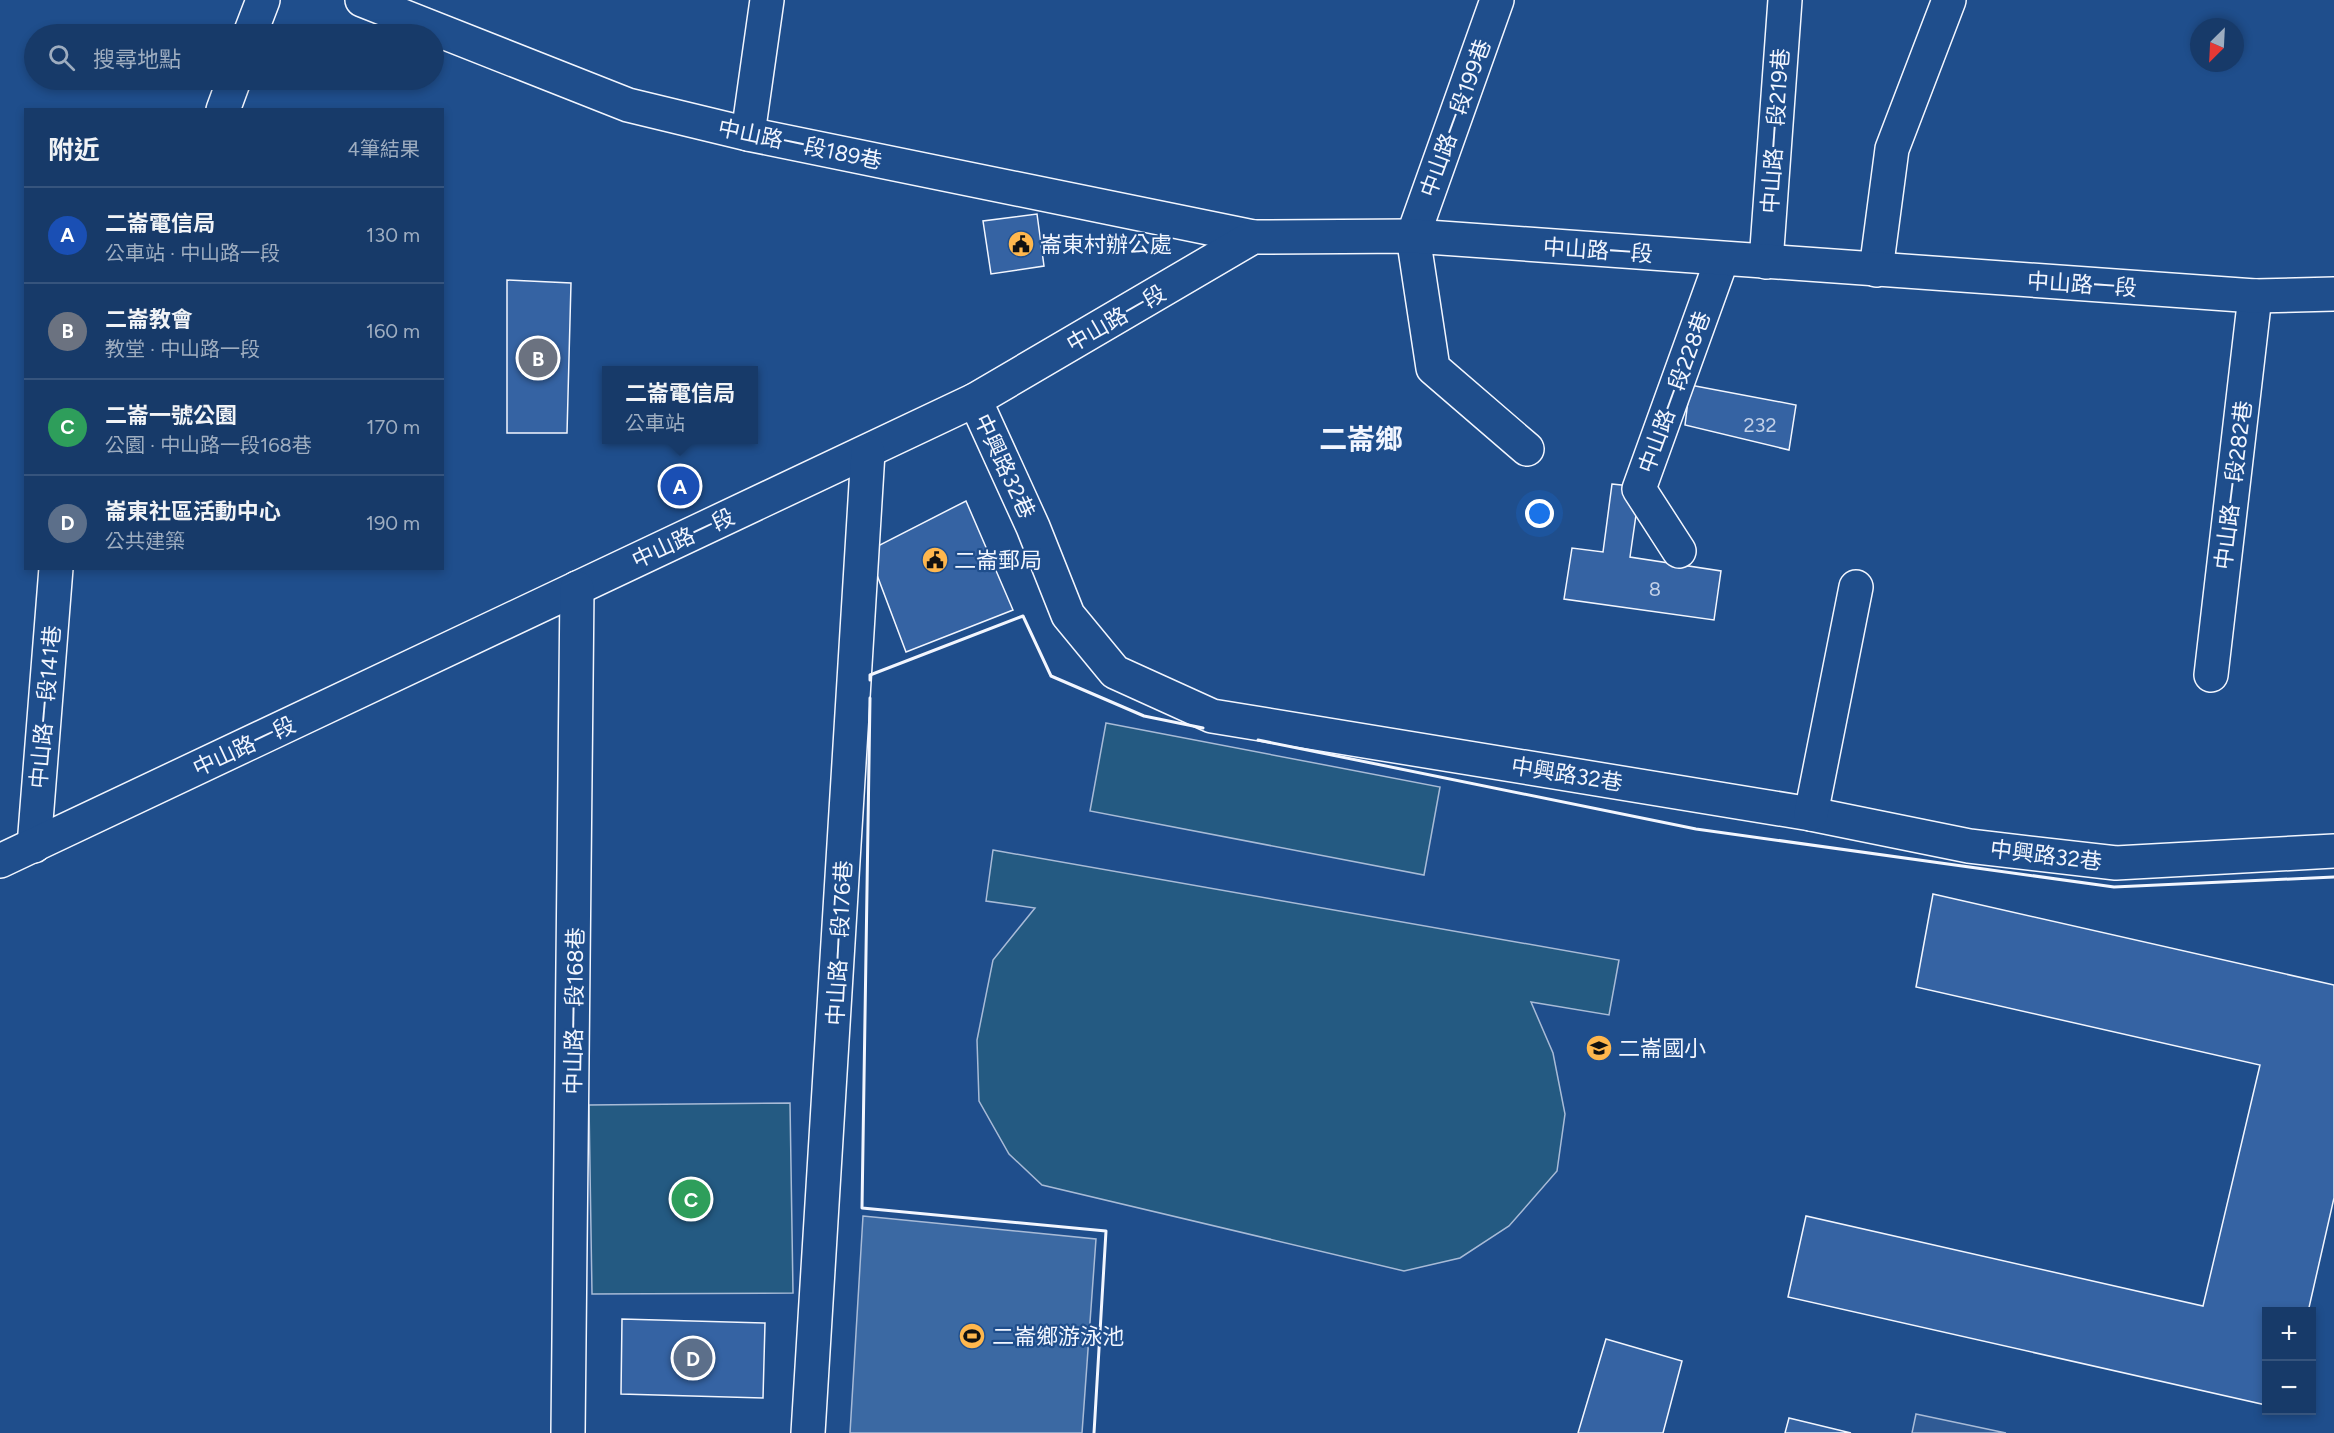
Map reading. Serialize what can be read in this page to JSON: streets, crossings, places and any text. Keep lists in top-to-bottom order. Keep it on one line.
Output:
{"streets":{"street":["中山路一段199巷","中山路一段219巷","中山路一段189巷","中山路一段","中山路一段228巷","中興路32巷","中山路一段282巷","中山路一段141巷","中山路一段176巷","中山路一段168巷"]},"crossings":[["中山路一段199巷","中山路一段"],["中山路一段219巷","中山路一段"],["中山路一段189巷","中山路一段"],["中山路一段","中山路一段228巷"],["中山路一段","中興路32巷"],["中山路一段","中山路一段282巷"],["中山路一段","中山路一段141巷"],["中山路一段","中山路一段176巷"],["中山路一段","中山路一段168巷"]],"districts":["二崙鄉"],"places":{"public building":["崙東村辦公處","二崙郵局"],"school or university":["二崙國小"],"sports":["二崙鄉游泳池"]},"house_numbers":["232","8"],"north":"bottom left","page":{"search":"搜尋地點","heading":["附近","4筆結果"],"list":[{"mark":"A","name":"二崙電信局","note":"公車站 · 中山路一段","value":"130 m"},{"mark":"B","name":"二崙教會","note":"教堂 · 中山路一段","value":"160 m"},{"mark":"C","name":"二崙一號公園","note":"公園 · 中山路一段168巷","value":"170 m"},{"mark":"D","name":"崙東社區活動中心","note":"公共建築","value":"190 m"}],"pins":["B","A","C","D"],"popup":["二崙電信局","公車站"],"map_buttons":["+","−"]}}
